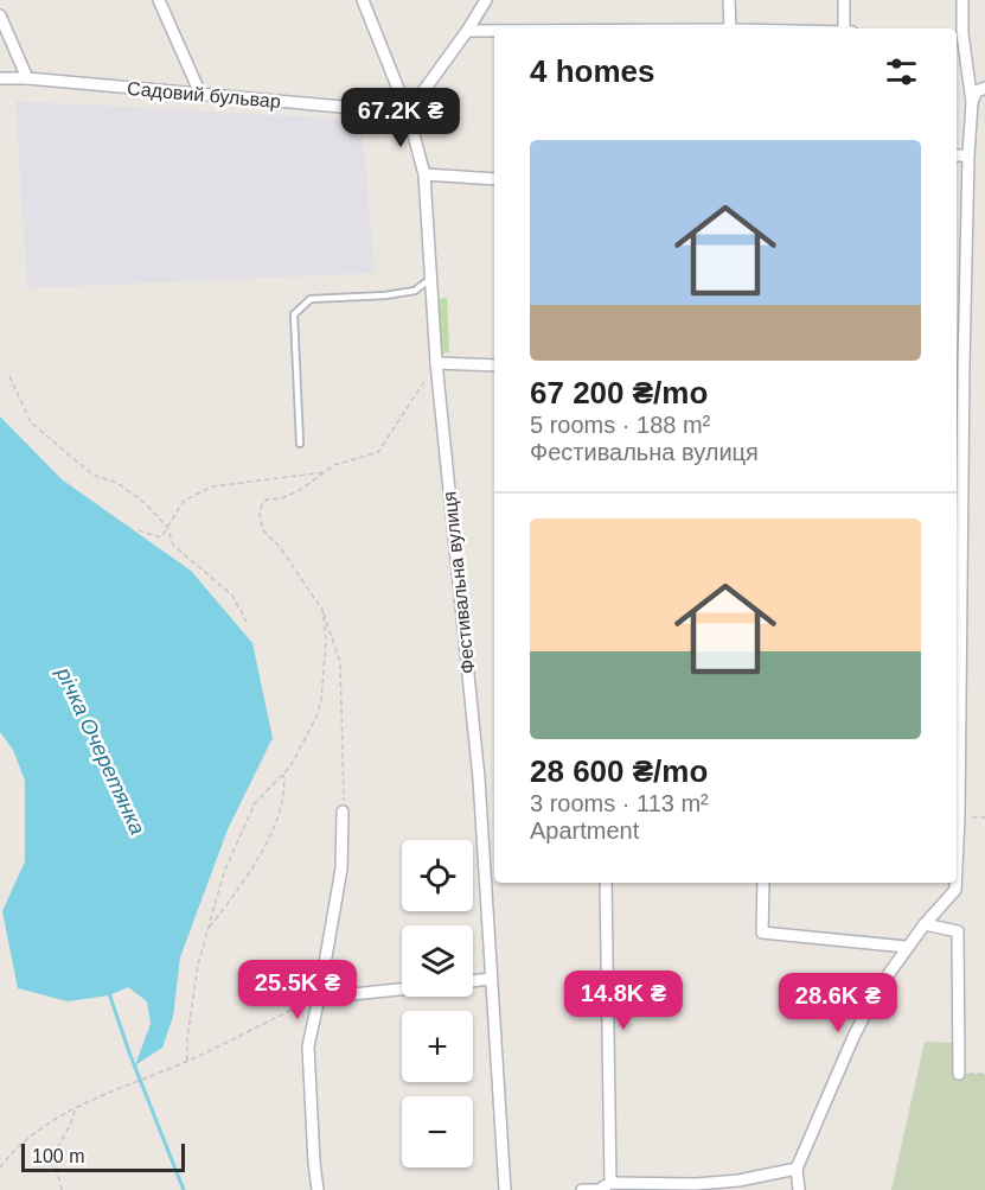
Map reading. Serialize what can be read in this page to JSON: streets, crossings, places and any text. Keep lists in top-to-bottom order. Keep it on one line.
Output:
{"streets":{"street":["Садовий бульвар","Фестивальна вулиця"]},"crossings":[["Садовий бульвар","Фестивальна вулиця"]],"water":["річка Очеретянка"],"scale_bar":"100 m","page":{"heading":"4 homes","price":["67.2K ₴","25.5K ₴","14.8K ₴","28.6K ₴"],"list":[{"name":"67 200 ₴/mo","note":"5 rooms · 188 m² · Фестивальна вулиця"},{"name":"28 600 ₴/mo","note":"3 rooms · 113 m² · Apartment"}],"map_buttons":["+","−"],"scale":"100 m"}}
